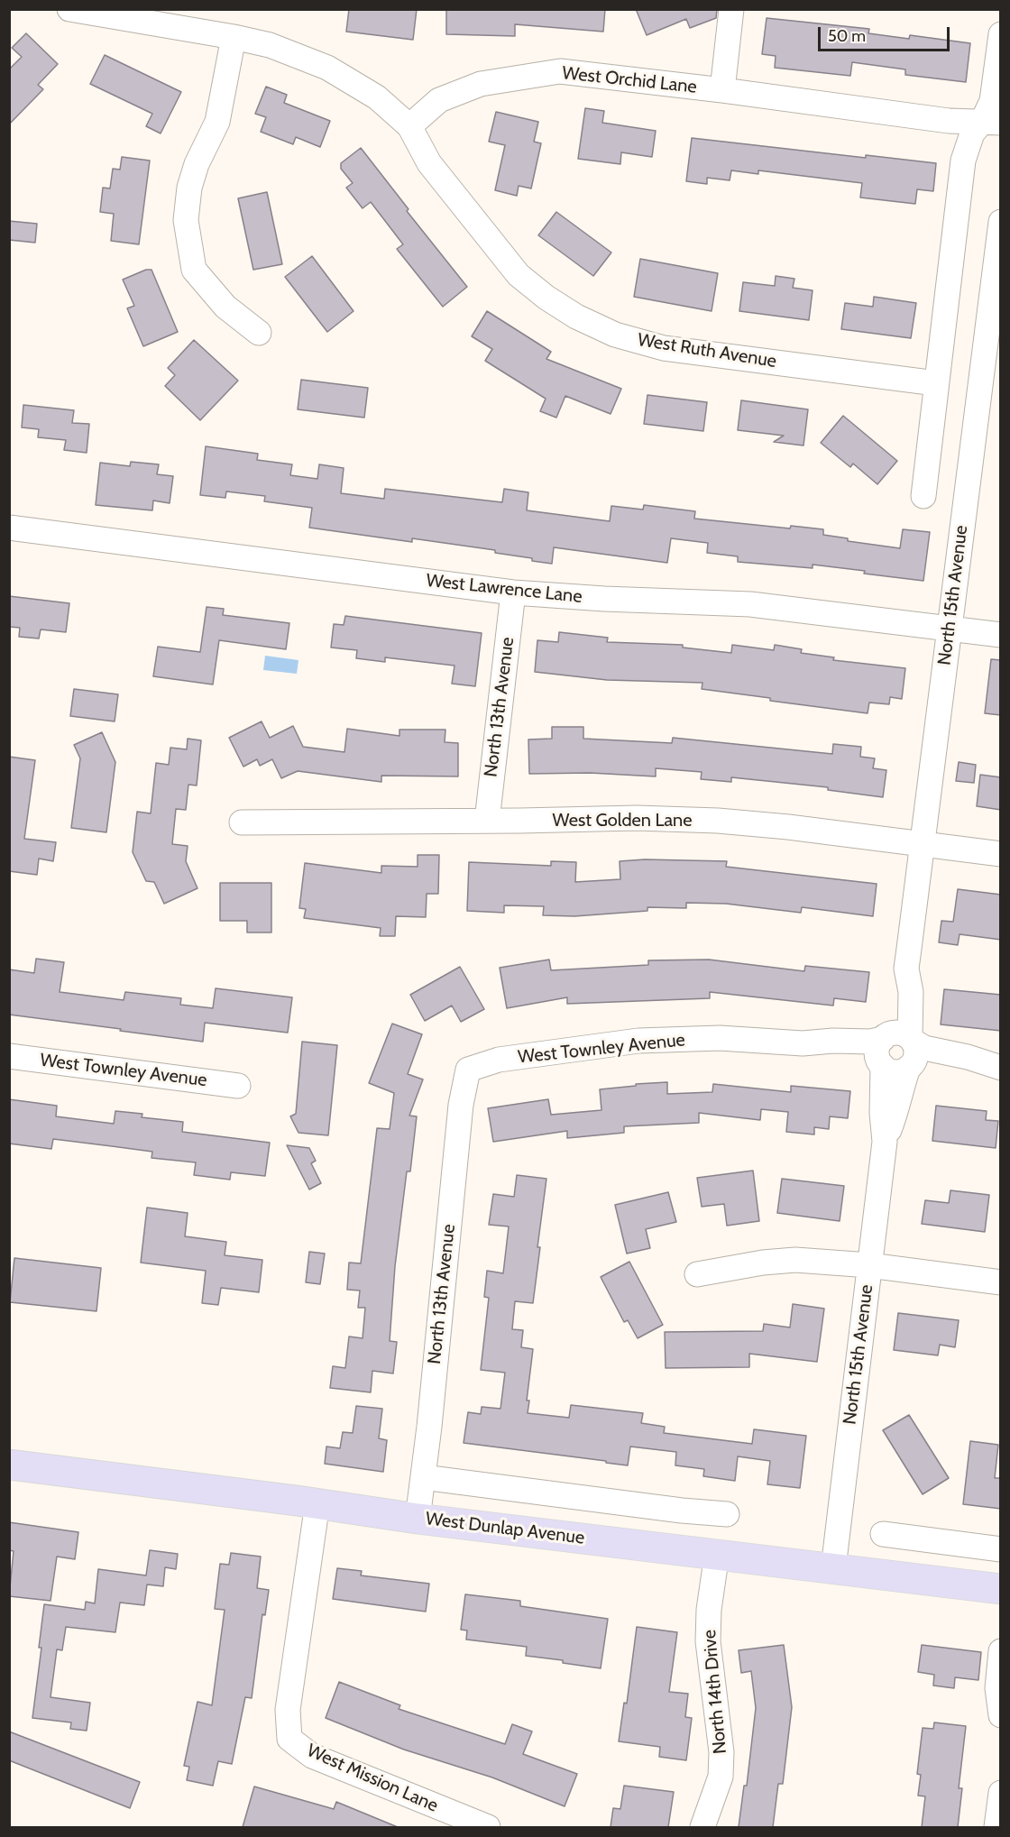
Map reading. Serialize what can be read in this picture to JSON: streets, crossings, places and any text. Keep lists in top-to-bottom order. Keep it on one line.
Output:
{"streets":{"main road":["West Dunlap Avenue"],"street":["West Orchid Lane","West Ruth Avenue","West Lawrence Lane","North 15th Avenue","North 13th Avenue","West Golden Lane","West Townley Avenue","North 14th Drive","West Mission Lane"]},"crossings":[["West Orchid Lane","West Ruth Avenue"],["West Lawrence Lane","North 15th Avenue"],["West Lawrence Lane","North 13th Avenue"],["North 15th Avenue","West Golden Lane"],["North 15th Avenue","West Townley Avenue"],["North 15th Avenue","West Dunlap Avenue"],["North 13th Avenue","West Golden Lane"],["North 13th Avenue","West Townley Avenue"],["North 13th Avenue","West Dunlap Avenue"],["West Dunlap Avenue","North 14th Drive"],["West Dunlap Avenue","West Mission Lane"]],"scale_bar":"50 m"}
